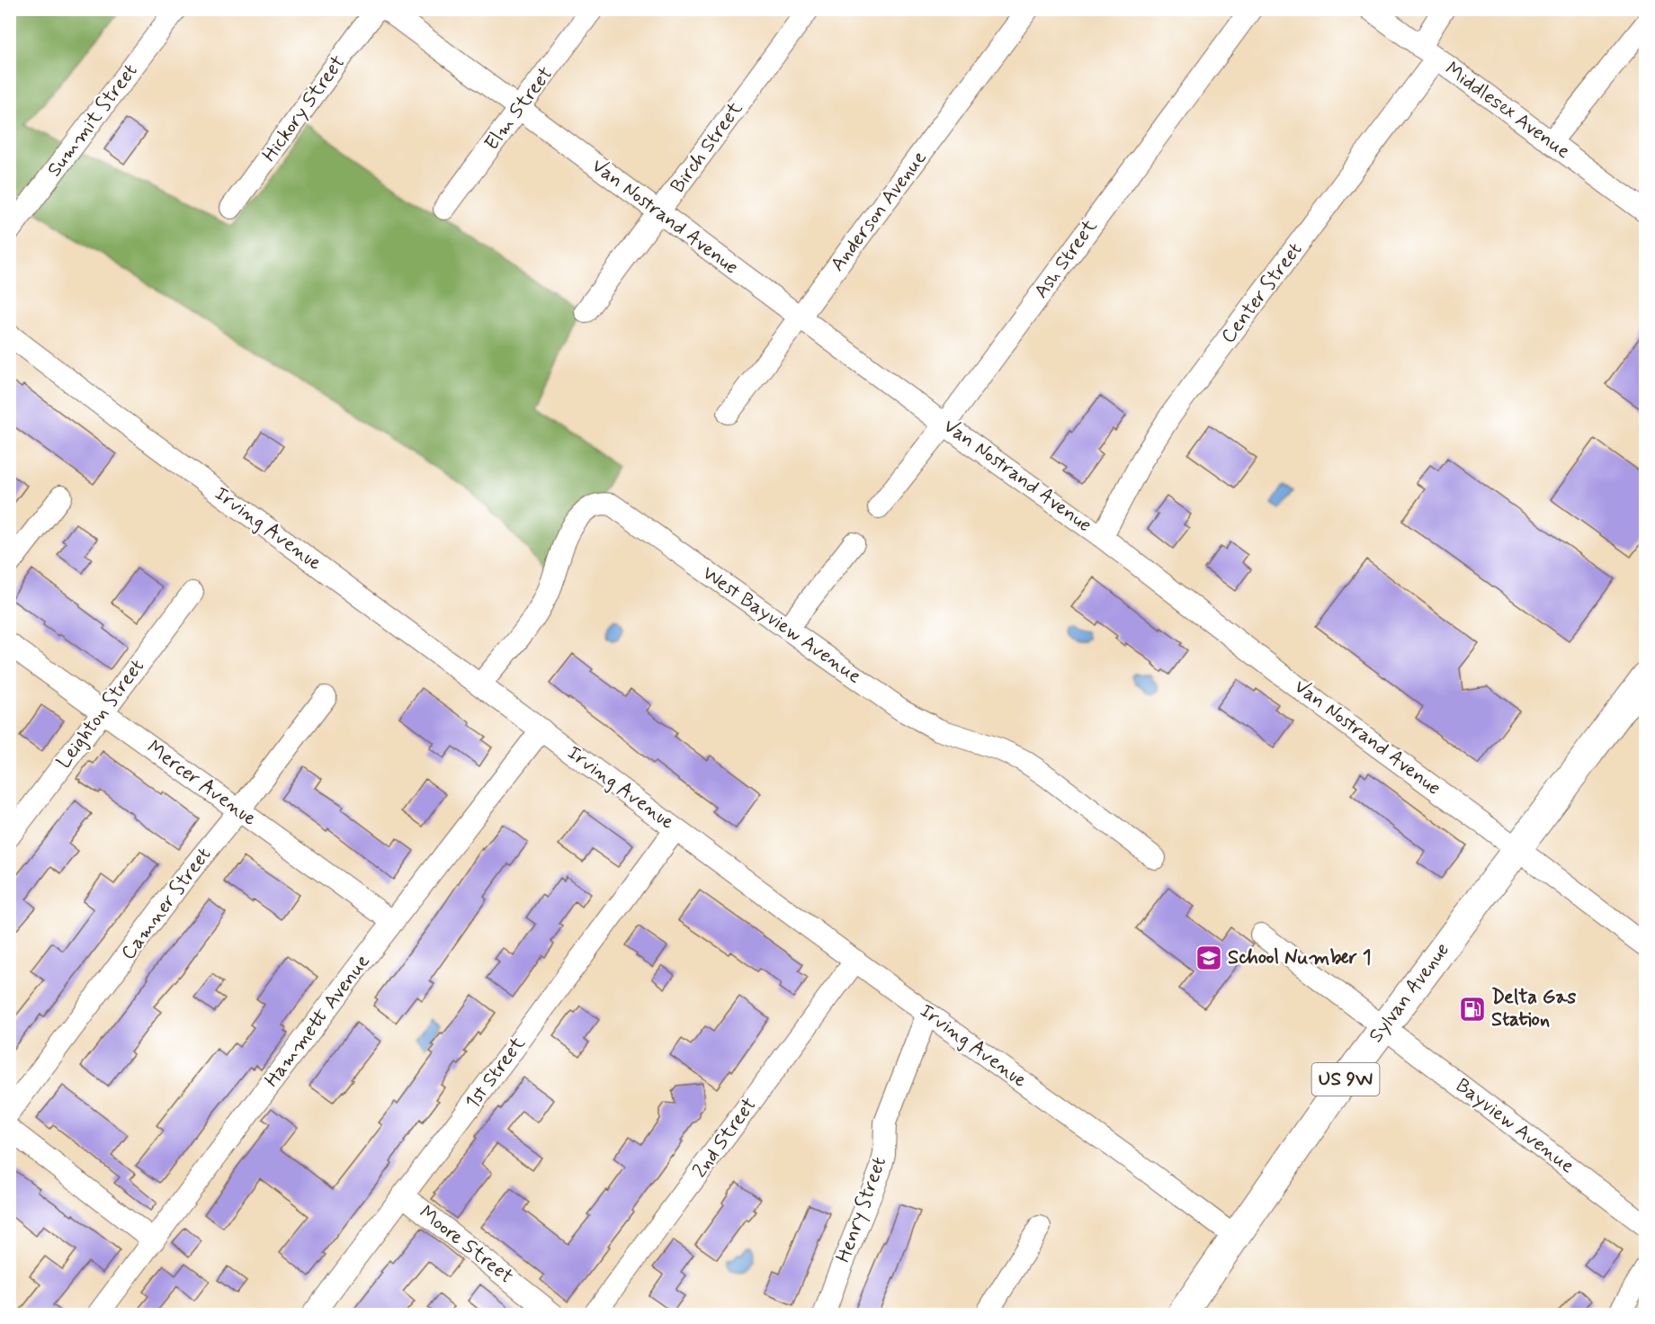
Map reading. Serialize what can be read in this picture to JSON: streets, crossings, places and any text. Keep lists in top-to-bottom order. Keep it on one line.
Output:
{"streets":{"main road":["Sylvan Avenue","US 9W"],"street":["Hickory Street","Elm Street","Middlesex Avenue","Summit Street","Birch Street","Anderson Avenue","Van Nostrand Avenue","Ash Street","Center Street","Irving Avenue","West Bayview Avenue","Leighton Street","Mercer Avenue","Camner Street","Hammett Avenue","1st Street","Bayview Avenue","2nd Street","Henry Street","Moore Street"]},"crossings":[["Elm Street","Van Nostrand Avenue"],["Middlesex Avenue","Center Street"],["Birch Street","Van Nostrand Avenue"],["Anderson Avenue","Van Nostrand Avenue"],["Van Nostrand Avenue","Ash Street"],["Van Nostrand Avenue","Center Street"],["Van Nostrand Avenue","Sylvan Avenue"],["Irving Avenue","West Bayview Avenue"],["Irving Avenue","Sylvan Avenue"],["Irving Avenue","Hammett Avenue"],["Irving Avenue","1st Street"],["Irving Avenue","2nd Street"],["Irving Avenue","Henry Street"],["Leighton Street","Mercer Avenue"],["Mercer Avenue","Camner Street"],["Mercer Avenue","Hammett Avenue"],["Sylvan Avenue","Bayview Avenue"],["1st Street","Moore Street"]],"places":{"school or university":["School Number 1"],"fuel station":["Delta Gas Station"]}}
